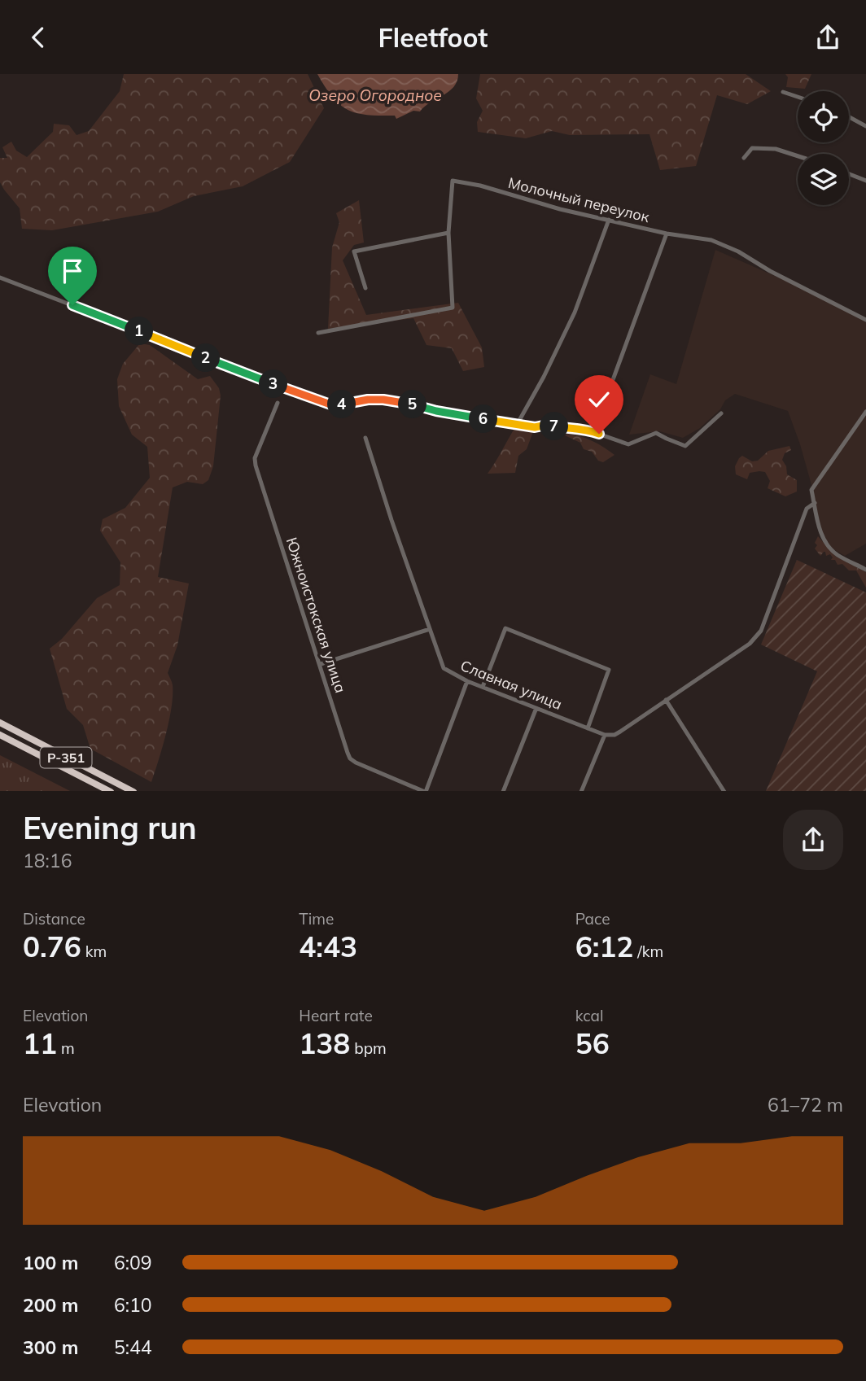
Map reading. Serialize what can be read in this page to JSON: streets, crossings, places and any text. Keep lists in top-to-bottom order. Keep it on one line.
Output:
{"streets":{"highway":["Р-351"],"street":["Молочный переулок","Южноистокская улица","Славная улица"]},"water":["Озеро Огородное"],"page":{"header":"Fleetfoot","pins":["1","2","3","4","5","6","7"],"heading":["Evening run","18:16"],"stats":[["Distance","0.76 km"],["Time","4:43"],["Pace","6:12 /km"],["Elevation","11 m"],["Heart rate","138 bpm"],["kcal","56"]],"chart":["Elevation","61–72 m"],"list":[{"name":"100 m","note":"6:09"},{"name":"200 m","note":"6:10"},{"name":"300 m","note":"5:44"}]}}
